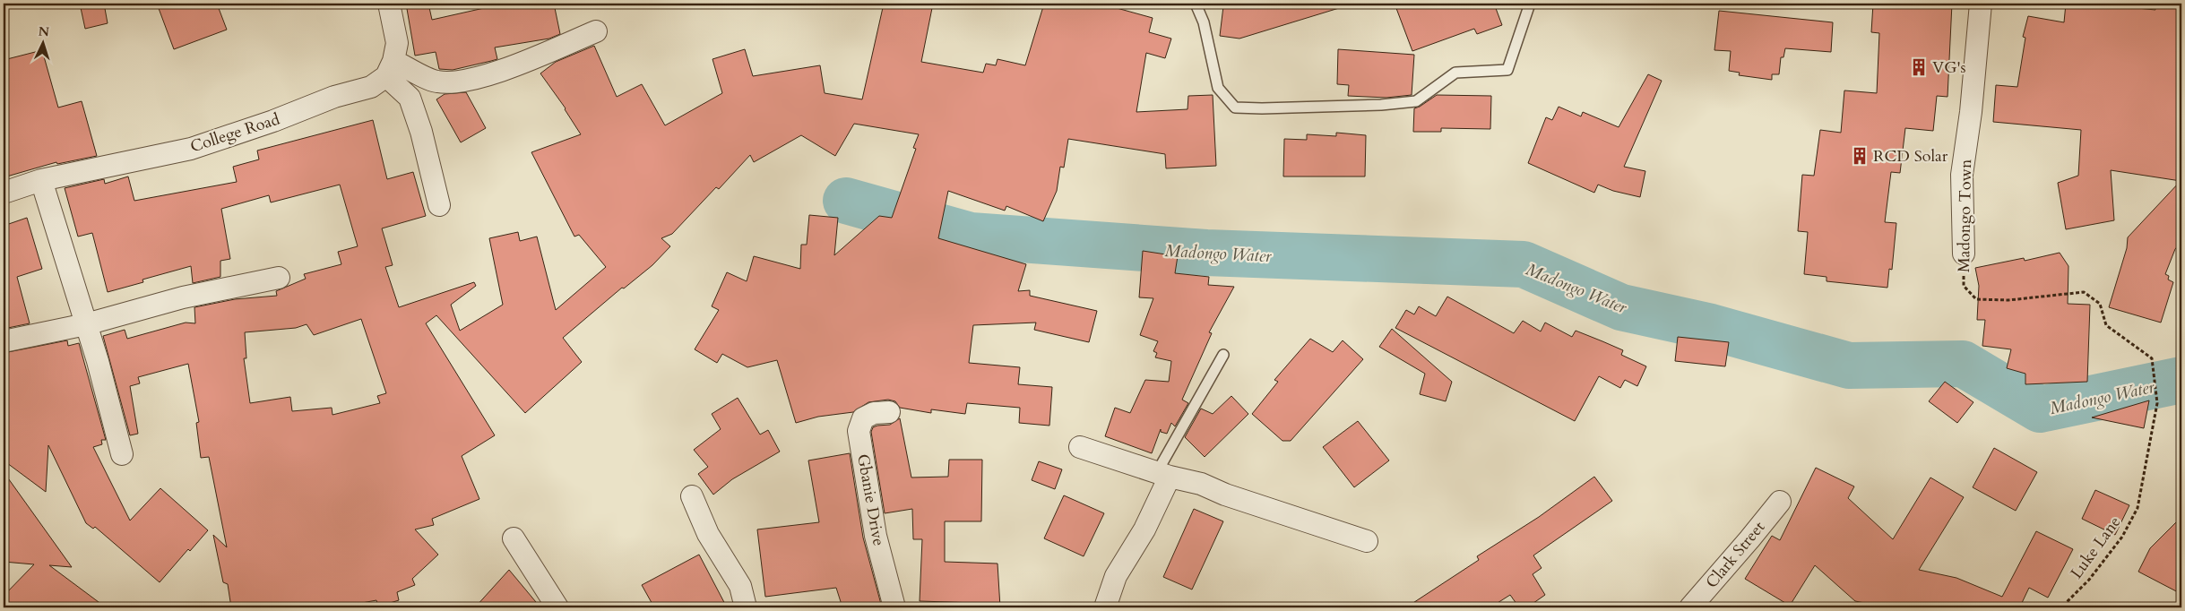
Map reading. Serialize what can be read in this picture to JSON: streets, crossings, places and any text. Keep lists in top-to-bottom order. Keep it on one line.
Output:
{"streets":{"street":["College Road","Madongo Town","Gbanie Drive","Clark Street"],"path":["Luke Lane"]},"crossings":[["Madongo Town","Luke Lane"]],"water":["Madongo Water"],"places":{"building":["VG's","RCD Solar"]},"north":"top"}
